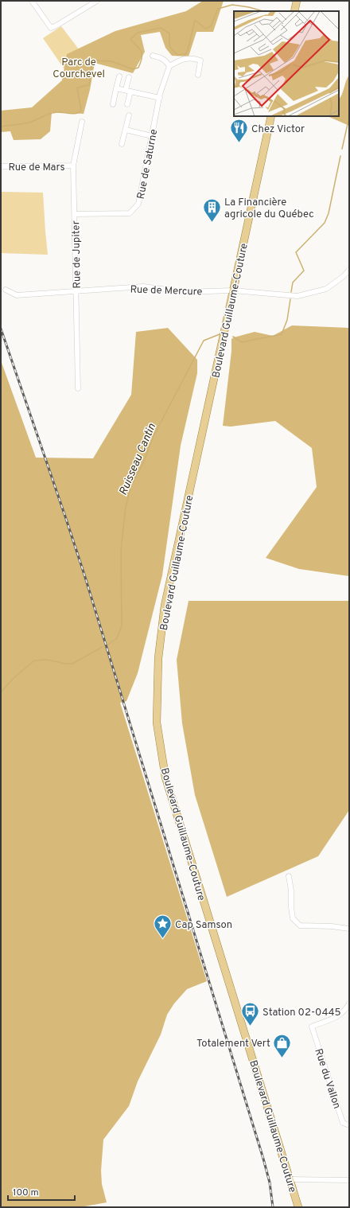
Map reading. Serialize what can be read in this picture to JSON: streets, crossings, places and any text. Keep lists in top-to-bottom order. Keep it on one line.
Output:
{"streets":{"main road":["Boulevard Guillaume-Couture"],"street":["Rue de Saturne","Rue de Mars","Rue de Jupiter","Rue de Mercure","Rue du Vallon"]},"crossings":[["Rue de Saturne","Rue de Jupiter"],["Rue de Mars","Rue de Jupiter"],["Rue de Jupiter","Rue de Mercure"],["Rue de Mercure","Boulevard Guillaume-Couture"]],"water":["Ruisseau Cantin"],"parks":["Parc de Courchevel"],"places":{"restaurant":["Chez Victor"],"building":["La Financière agricole du Québec"],"place":["Cap Samson"],"bus stop":["Station 02-0445"],"shop":["Totalement Vert"]},"scale_bar":"100 m"}
